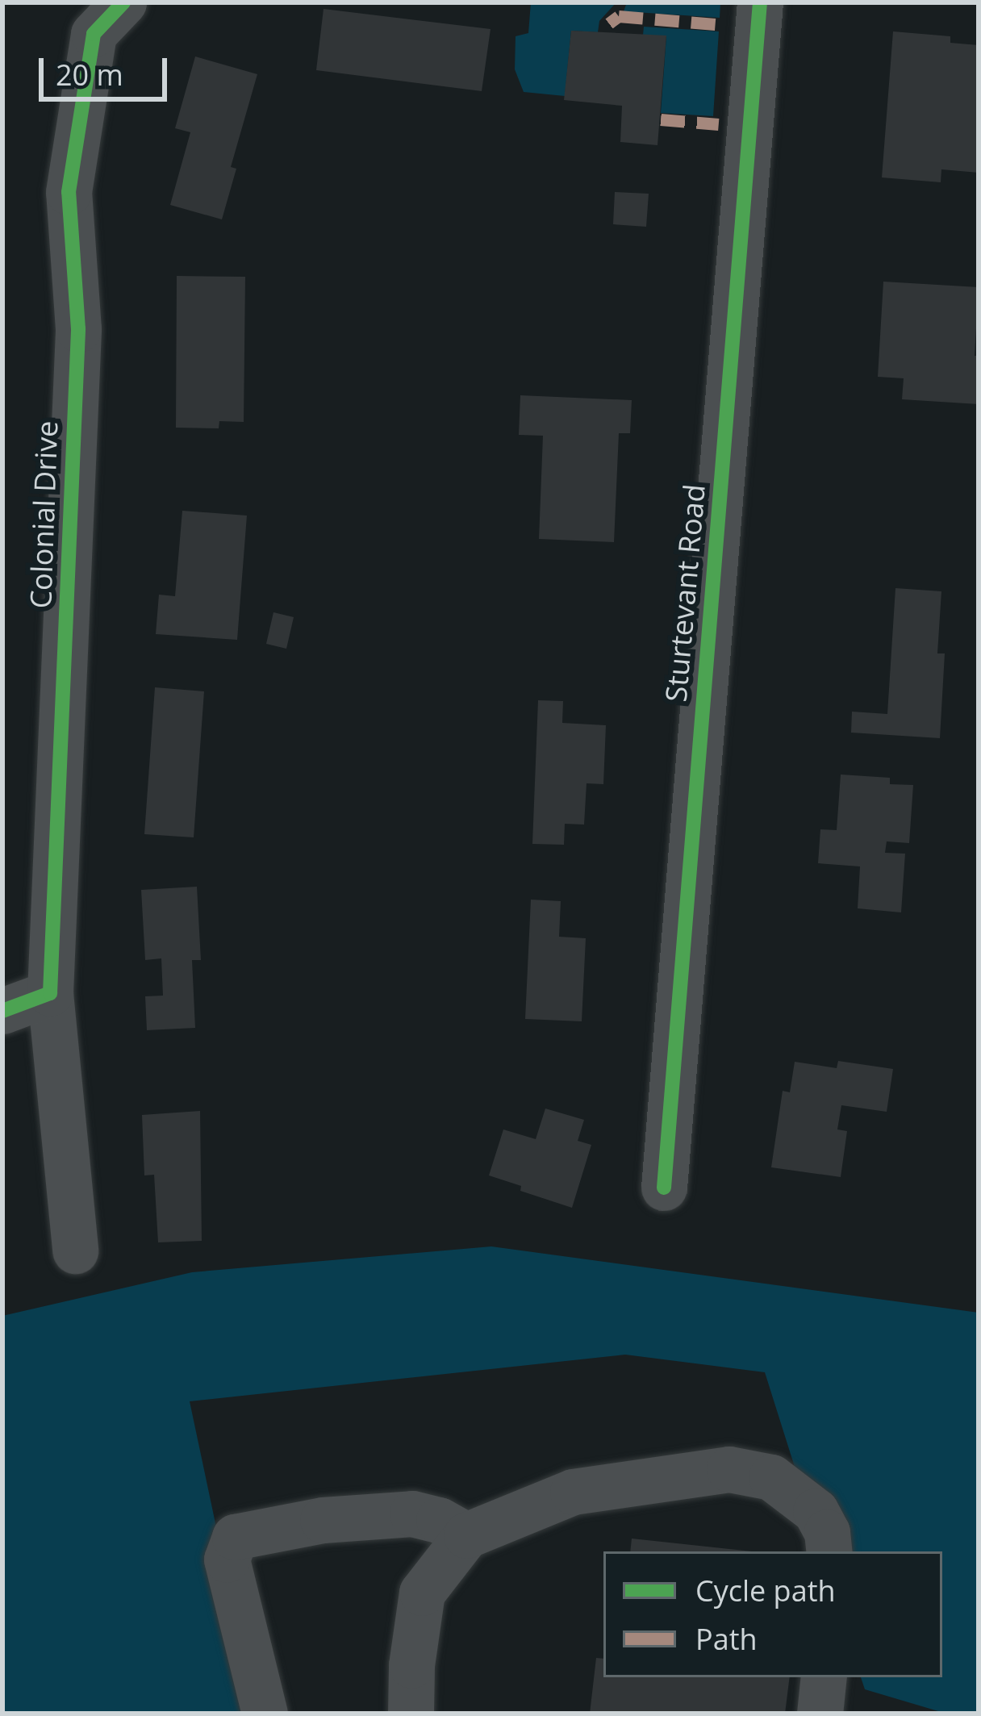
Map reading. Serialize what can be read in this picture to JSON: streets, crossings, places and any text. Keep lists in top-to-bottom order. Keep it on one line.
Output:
{"streets":{"street":["Colonial Drive","Sturtevant Road"]},"legend":["Cycle path","Path"],"scale_bar":"20 m"}
